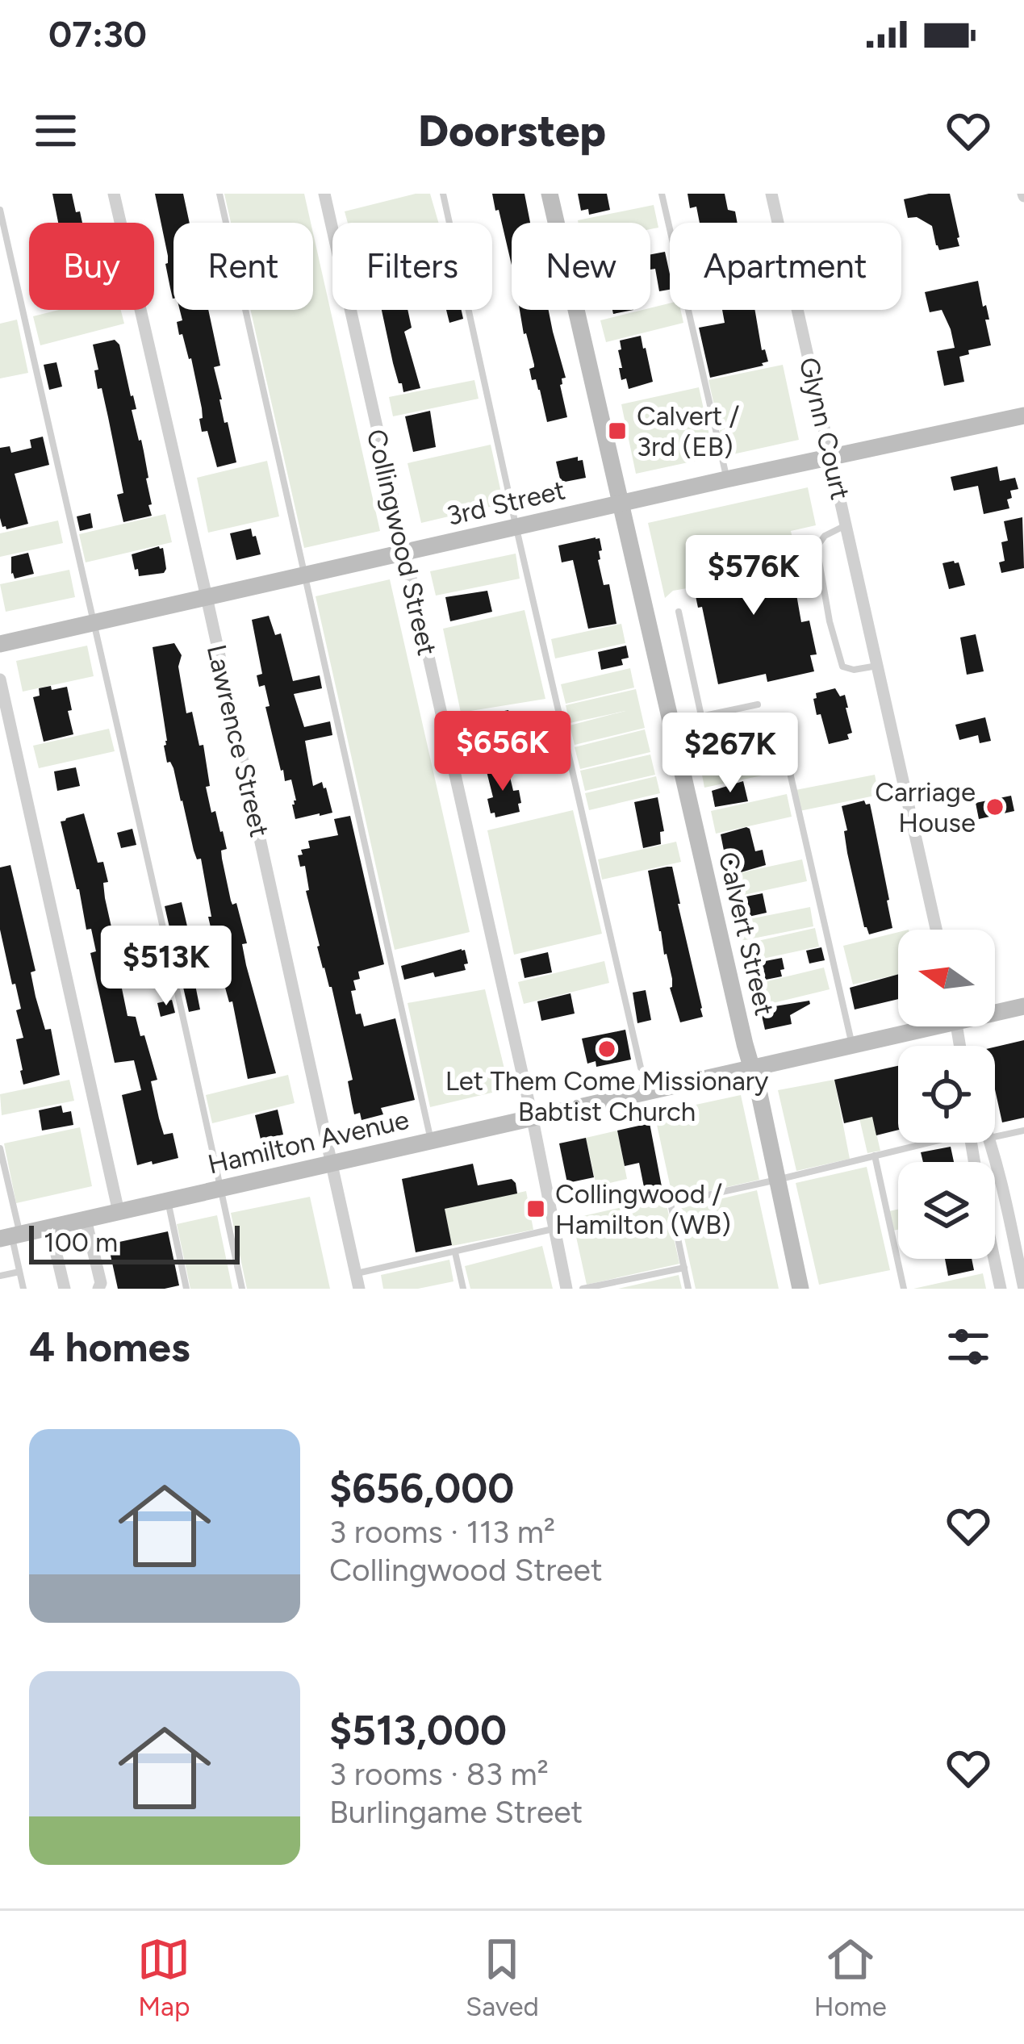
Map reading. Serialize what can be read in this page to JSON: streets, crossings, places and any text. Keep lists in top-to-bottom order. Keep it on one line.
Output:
{"streets":{"street":["Glynn Court","3rd Street","Collingwood Street","Lawrence Street","Calvert Street","Hamilton Avenue"]},"crossings":[["Glynn Court","3rd Street"],["3rd Street","Collingwood Street"],["3rd Street","Lawrence Street"],["3rd Street","Calvert Street"],["Collingwood Street","Hamilton Avenue"],["Lawrence Street","Hamilton Avenue"],["Calvert Street","Hamilton Avenue"]],"places":{"transit":["Calvert / 3rd (EB)","Collingwood / Hamilton (WB)"],"other":["Carriage House","Let Them Come Missionary Babtist Church"]},"scale_bar":"100 m","north":"left","page":{"status":"07:30","header":"Doorstep","chip":["Buy","Rent","Filters","New","Apartment"],"price":["$576K","$656K","$267K","$513K"],"scale":"100 m","heading":"4 homes","list":[{"name":"$656,000","note":"3 rooms · 113 m² · Collingwood Street"},{"name":"$513,000","note":"3 rooms · 83 m² · Burlingame Street"}],"tabs":["Map","Saved","Home"]}}
